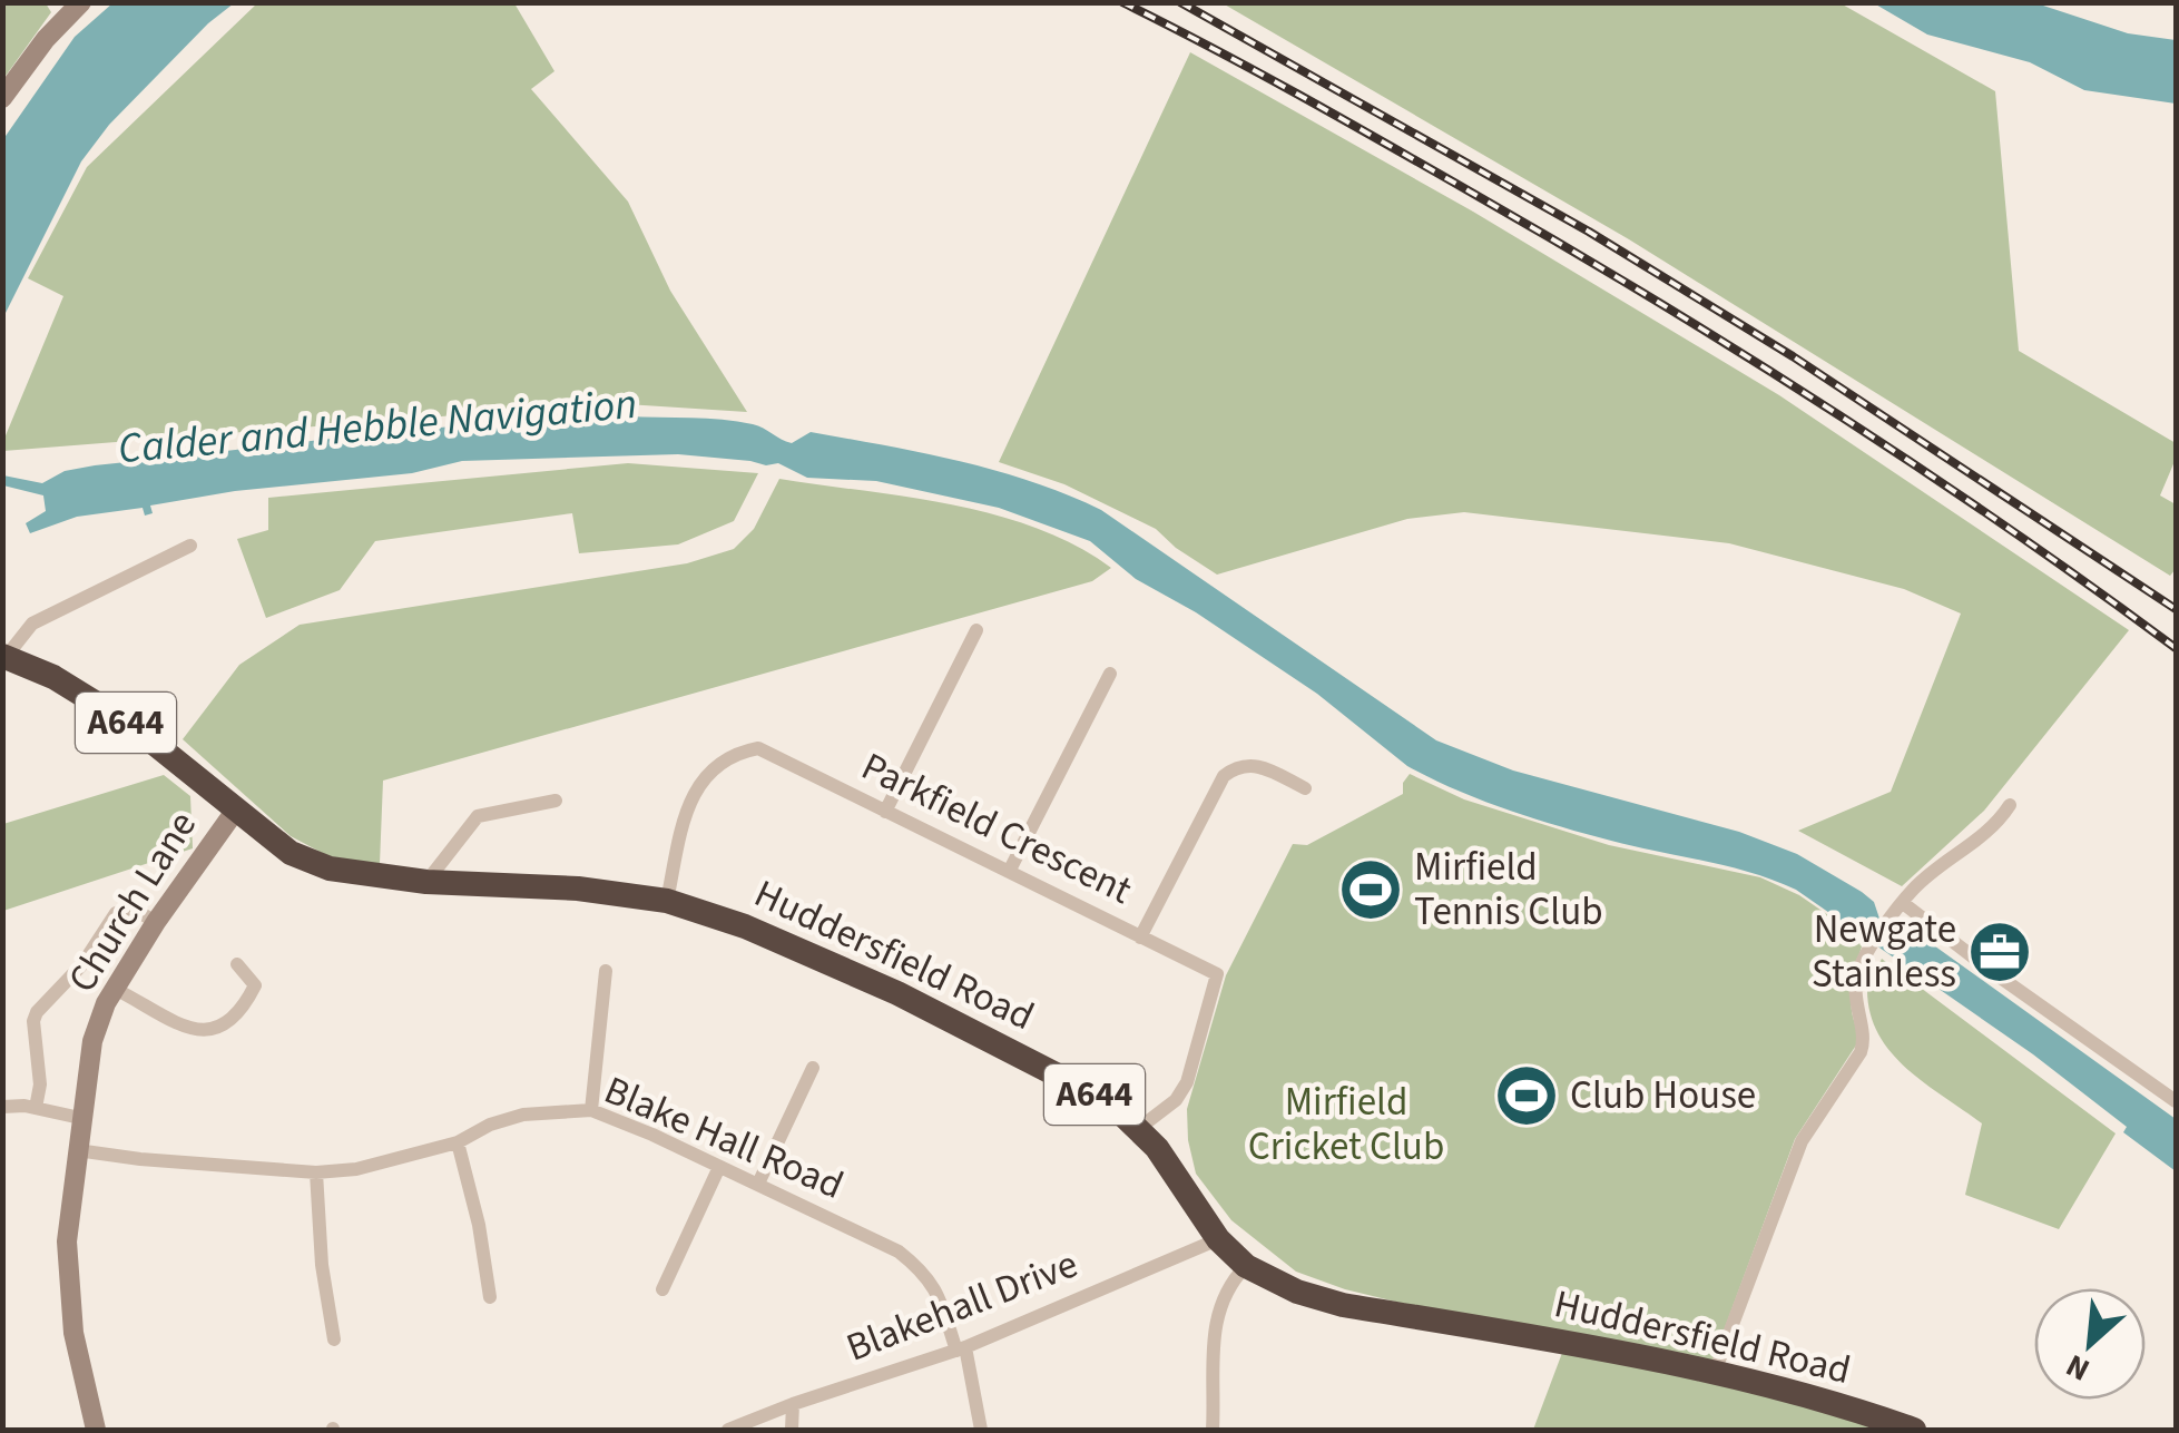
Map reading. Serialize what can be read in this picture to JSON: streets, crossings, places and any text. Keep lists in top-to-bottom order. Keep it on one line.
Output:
{"streets":{"highway":["A644","Huddersfield Road"],"street":["Parkfield Crescent","Church Lane","Blake Hall Road","Blakehall Drive"]},"crossings":[["Parkfield Crescent","Huddersfield Road"],["Church Lane","Huddersfield Road"],["Church Lane","Blake Hall Road"],["Huddersfield Road","Blakehall Drive"],["Blake Hall Road","Blakehall Drive"]],"water":["Calder and Hebble Navigation"],"parks":["Mirfield Cricket Club"],"places":{"sports":["Mirfield Tennis Club","Club House"],"office":["Newgate Stainless"]},"north":"bottom left"}
